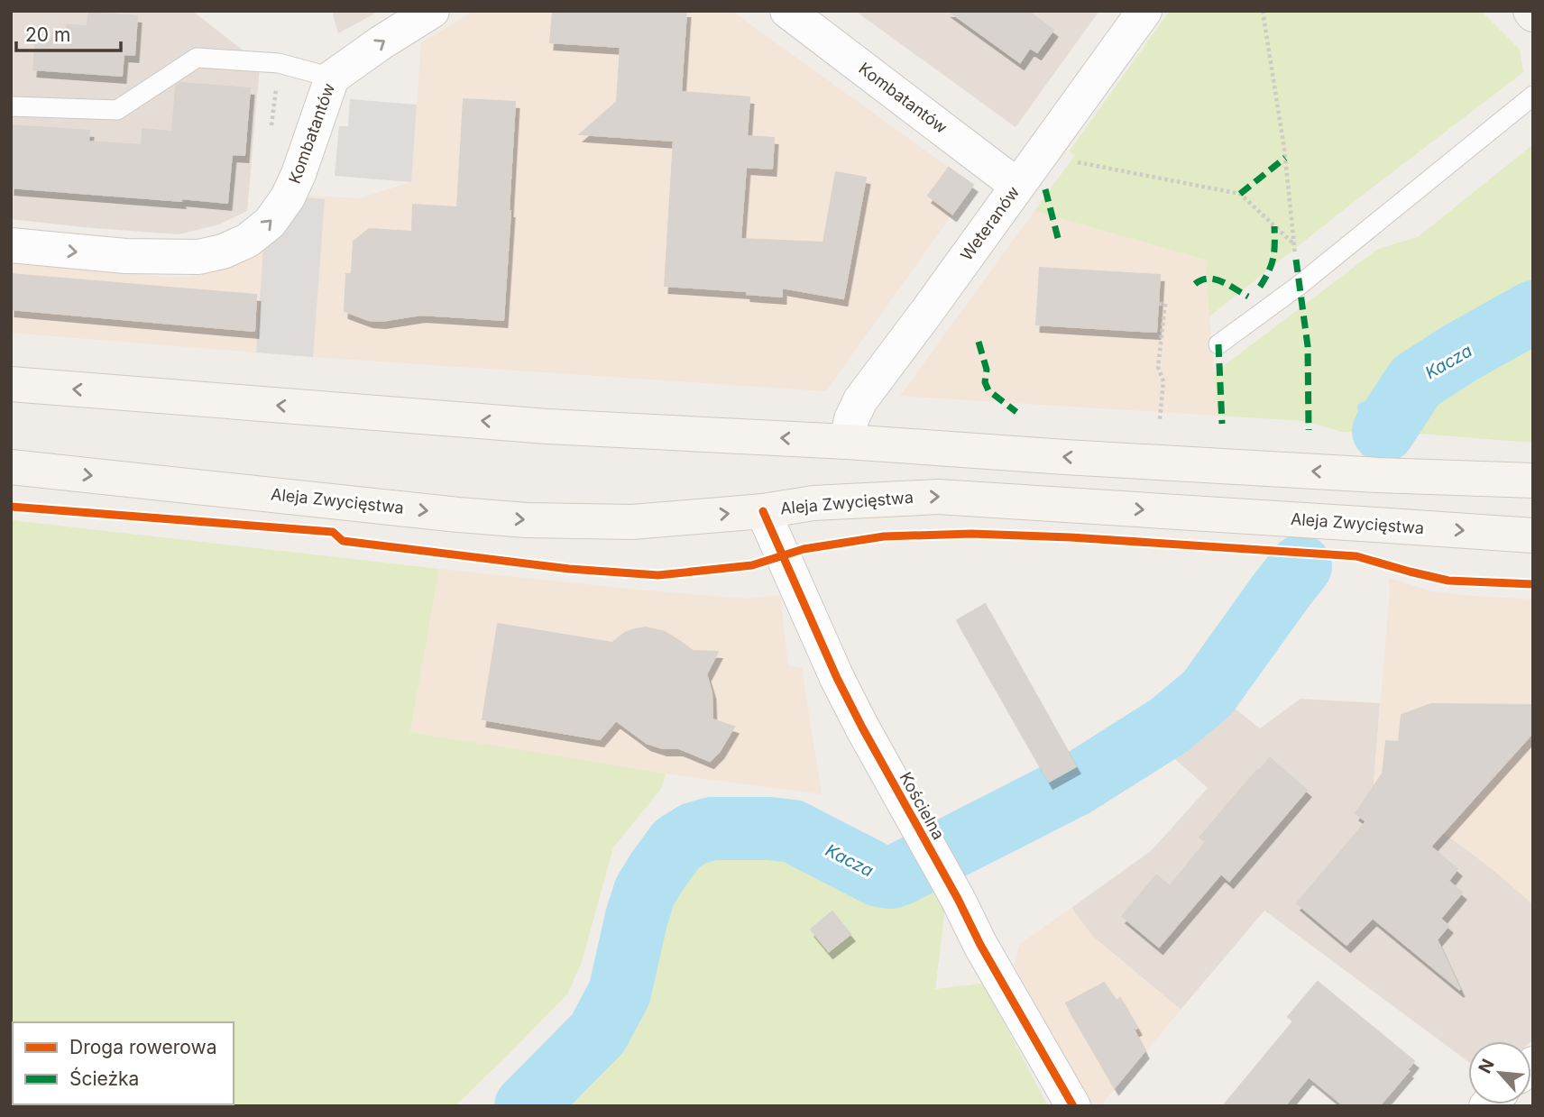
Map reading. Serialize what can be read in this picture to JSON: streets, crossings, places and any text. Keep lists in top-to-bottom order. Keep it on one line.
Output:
{"streets":{"main road":["Aleja Zwycięstwa"],"street":["Kombatantów","Weteranów","Kościelna"]},"crossings":[["Kombatantów","Weteranów"],["Aleja Zwycięstwa","Kościelna"]],"one_way":["Kombatantów"],"water":["Kacza"],"legend":["Droga rowerowa","Ścieżka"],"scale_bar":"20 m","north":"top left"}
